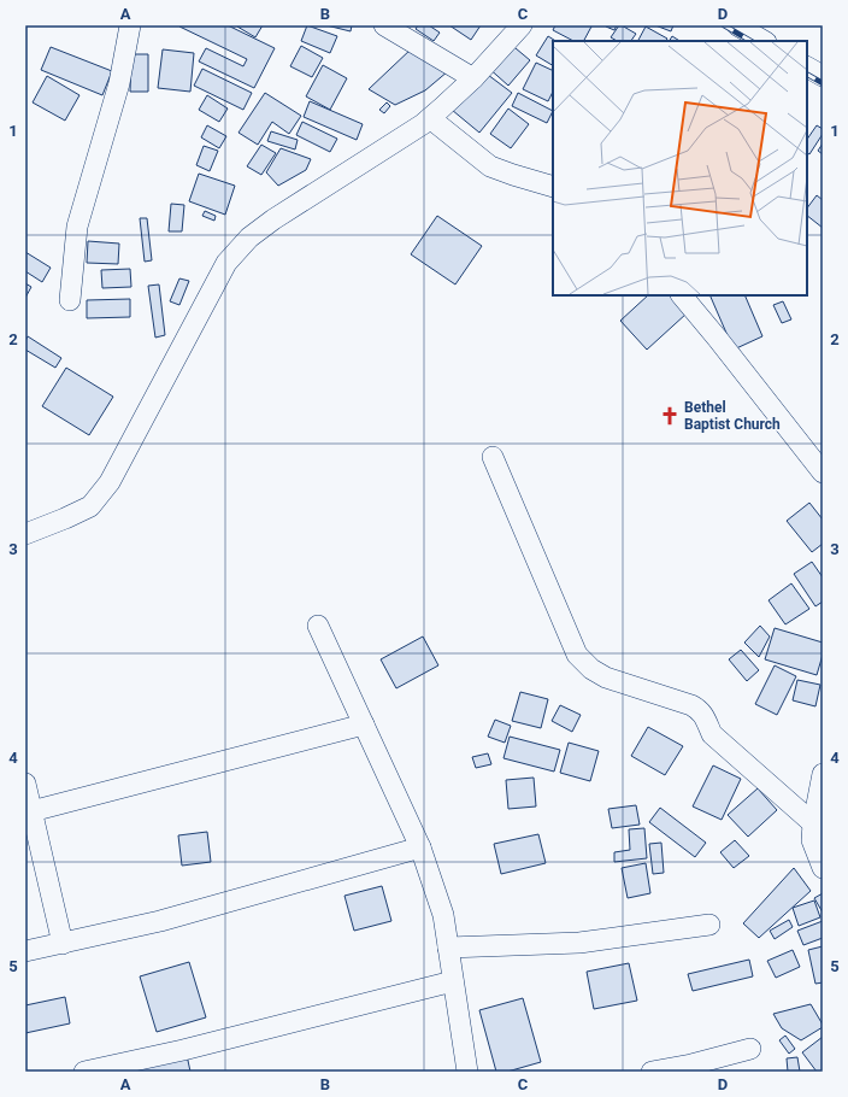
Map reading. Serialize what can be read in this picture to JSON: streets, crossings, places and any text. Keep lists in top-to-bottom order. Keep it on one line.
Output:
{"places":{"church":["Bethel Baptist Church"]},"grid":{"columns":["A","B","C","D"],"rows":["1","2","3","4","5"]}}
